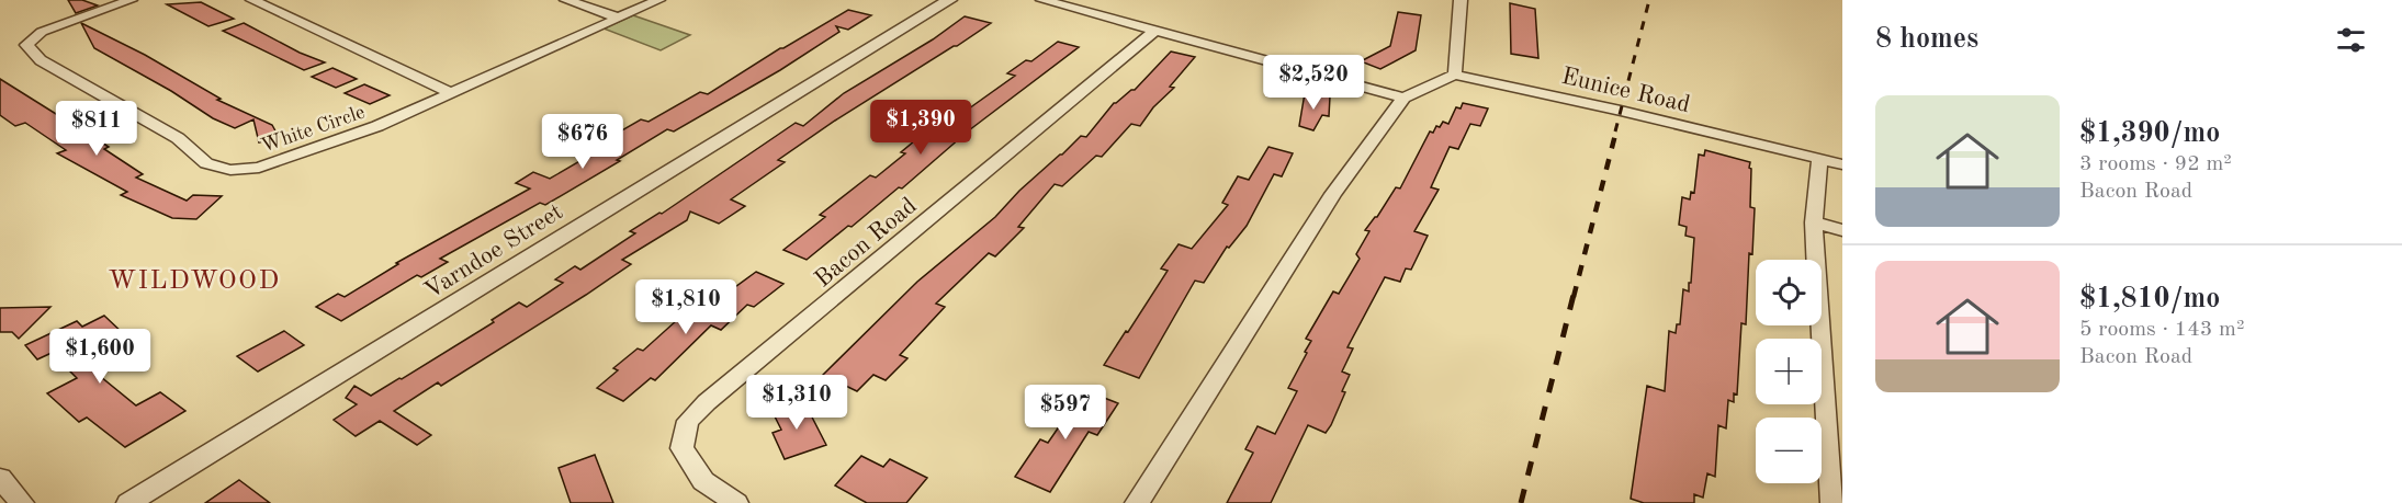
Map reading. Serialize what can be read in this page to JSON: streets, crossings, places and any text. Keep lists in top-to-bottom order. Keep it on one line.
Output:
{"streets":{"street":["Eunice Road","White Circle","Bacon Road","Varndoe Street"]},"districts":["WILDWOOD"],"page":{"heading":"8 homes","price":["$2,520","$1,390","$811","$676","$1,810","$1,600","$1,310","$597"],"list":[{"name":"$1,390/mo","note":"3 rooms · 92 m² · Bacon Road"},{"name":"$1,810/mo","note":"5 rooms · 143 m² · Bacon Road"}],"map_buttons":["+","−"]}}
